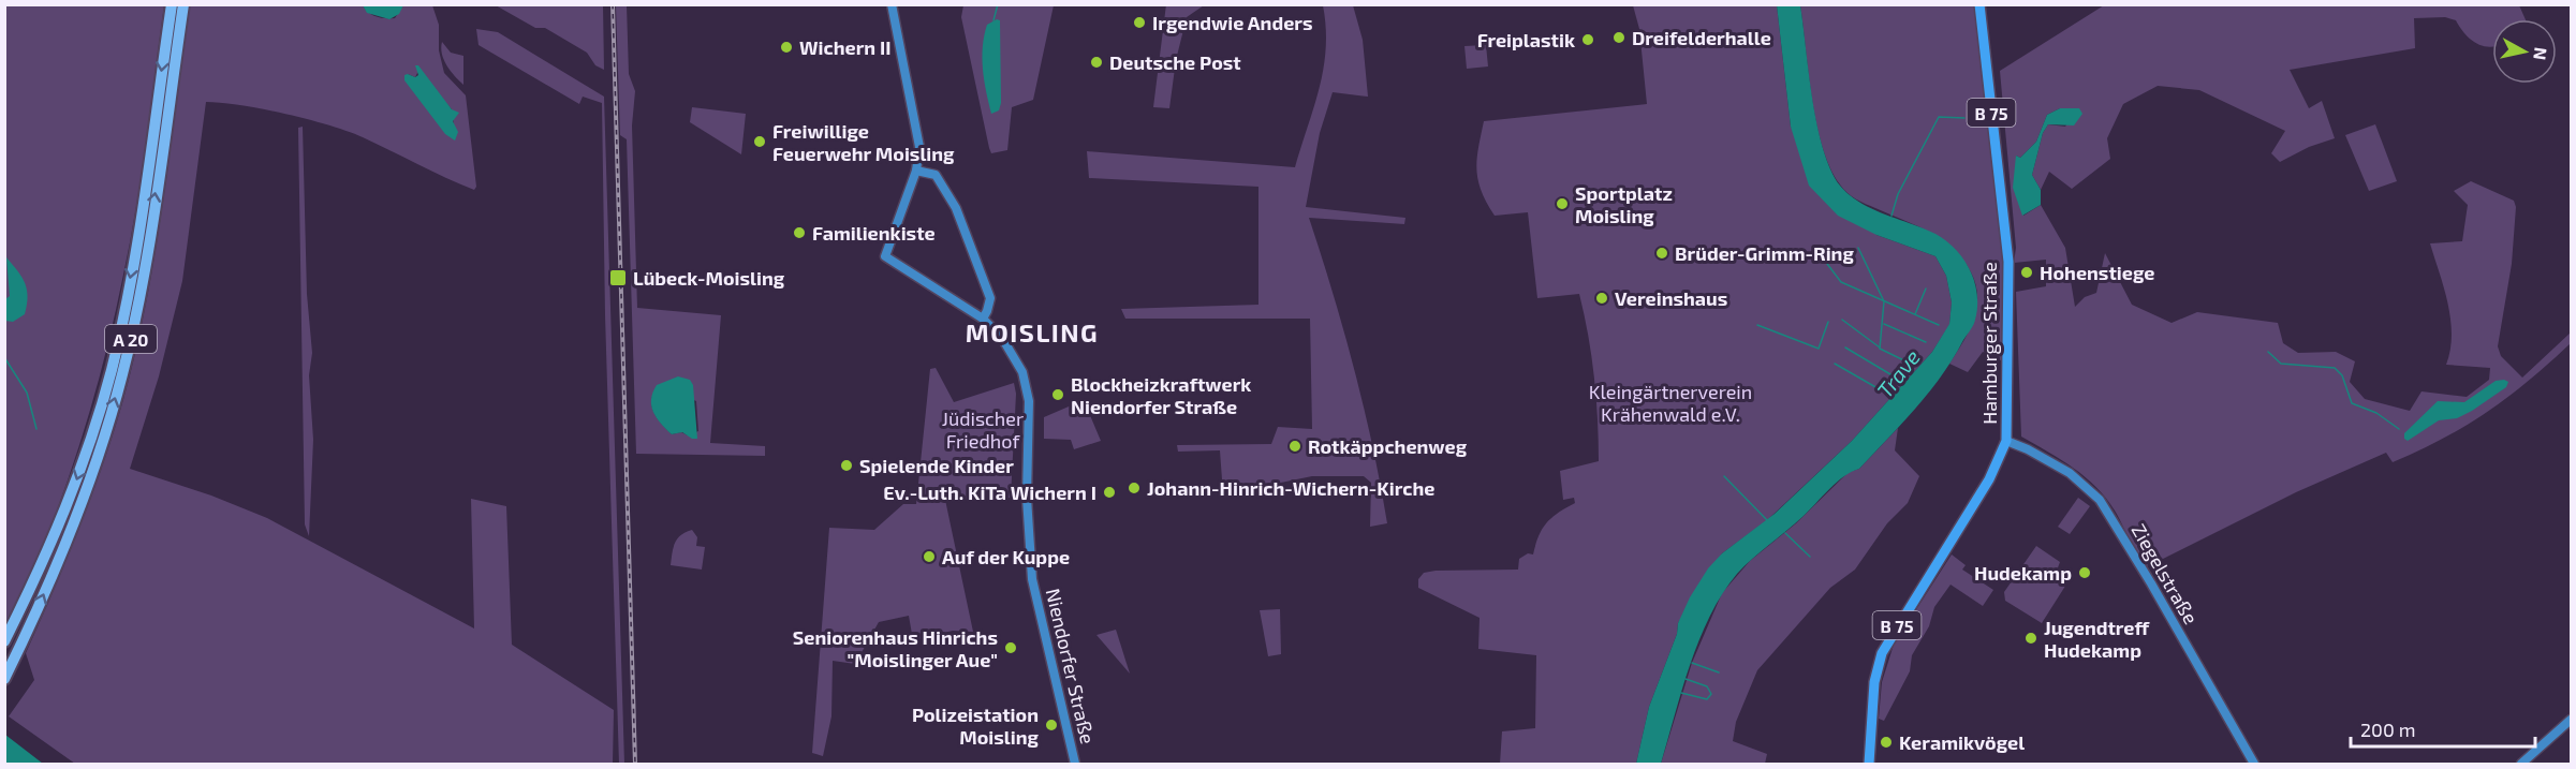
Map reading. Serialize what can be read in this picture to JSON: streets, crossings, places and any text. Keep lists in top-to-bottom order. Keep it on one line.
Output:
{"streets":{"highway":["A 20"],"main road":["B 75","Hamburger Straße","Ziegelstraße","Niendorfer Straße"]},"crossings":[["Hamburger Straße","Ziegelstraße"]],"districts":["MOISLING"],"water":["Trave"],"parks":["Kleingärtnerverein Krähenwald e.V.","Jüdischer Friedhof"],"places":{"other":["Irgendwie Anders","Dreifelderhalle","Freiplastik","Wichern II","Deutsche Post","Freiwillige Feuerwehr Moisling","Sportplatz Moisling","Familienkiste","Brüder-Grimm-Ring","Hohenstiege","Vereinshaus","Blockheizkraftwerk Niendorfer Straße","Rotkäppchenweg","Spielende Kinder","Johann-Hinrich-Wichern-Kirche","Ev.-Luth. KiTa Wichern I","Auf der Kuppe","Hudekamp","Jugendtreff Hudekamp","Seniorenhaus Hinrichs \"Moislinger Aue\"","Polizeistation Moisling","Keramikvögel"],"transit":["Lübeck-Moisling"]},"scale_bar":"200 m","north":"right"}
